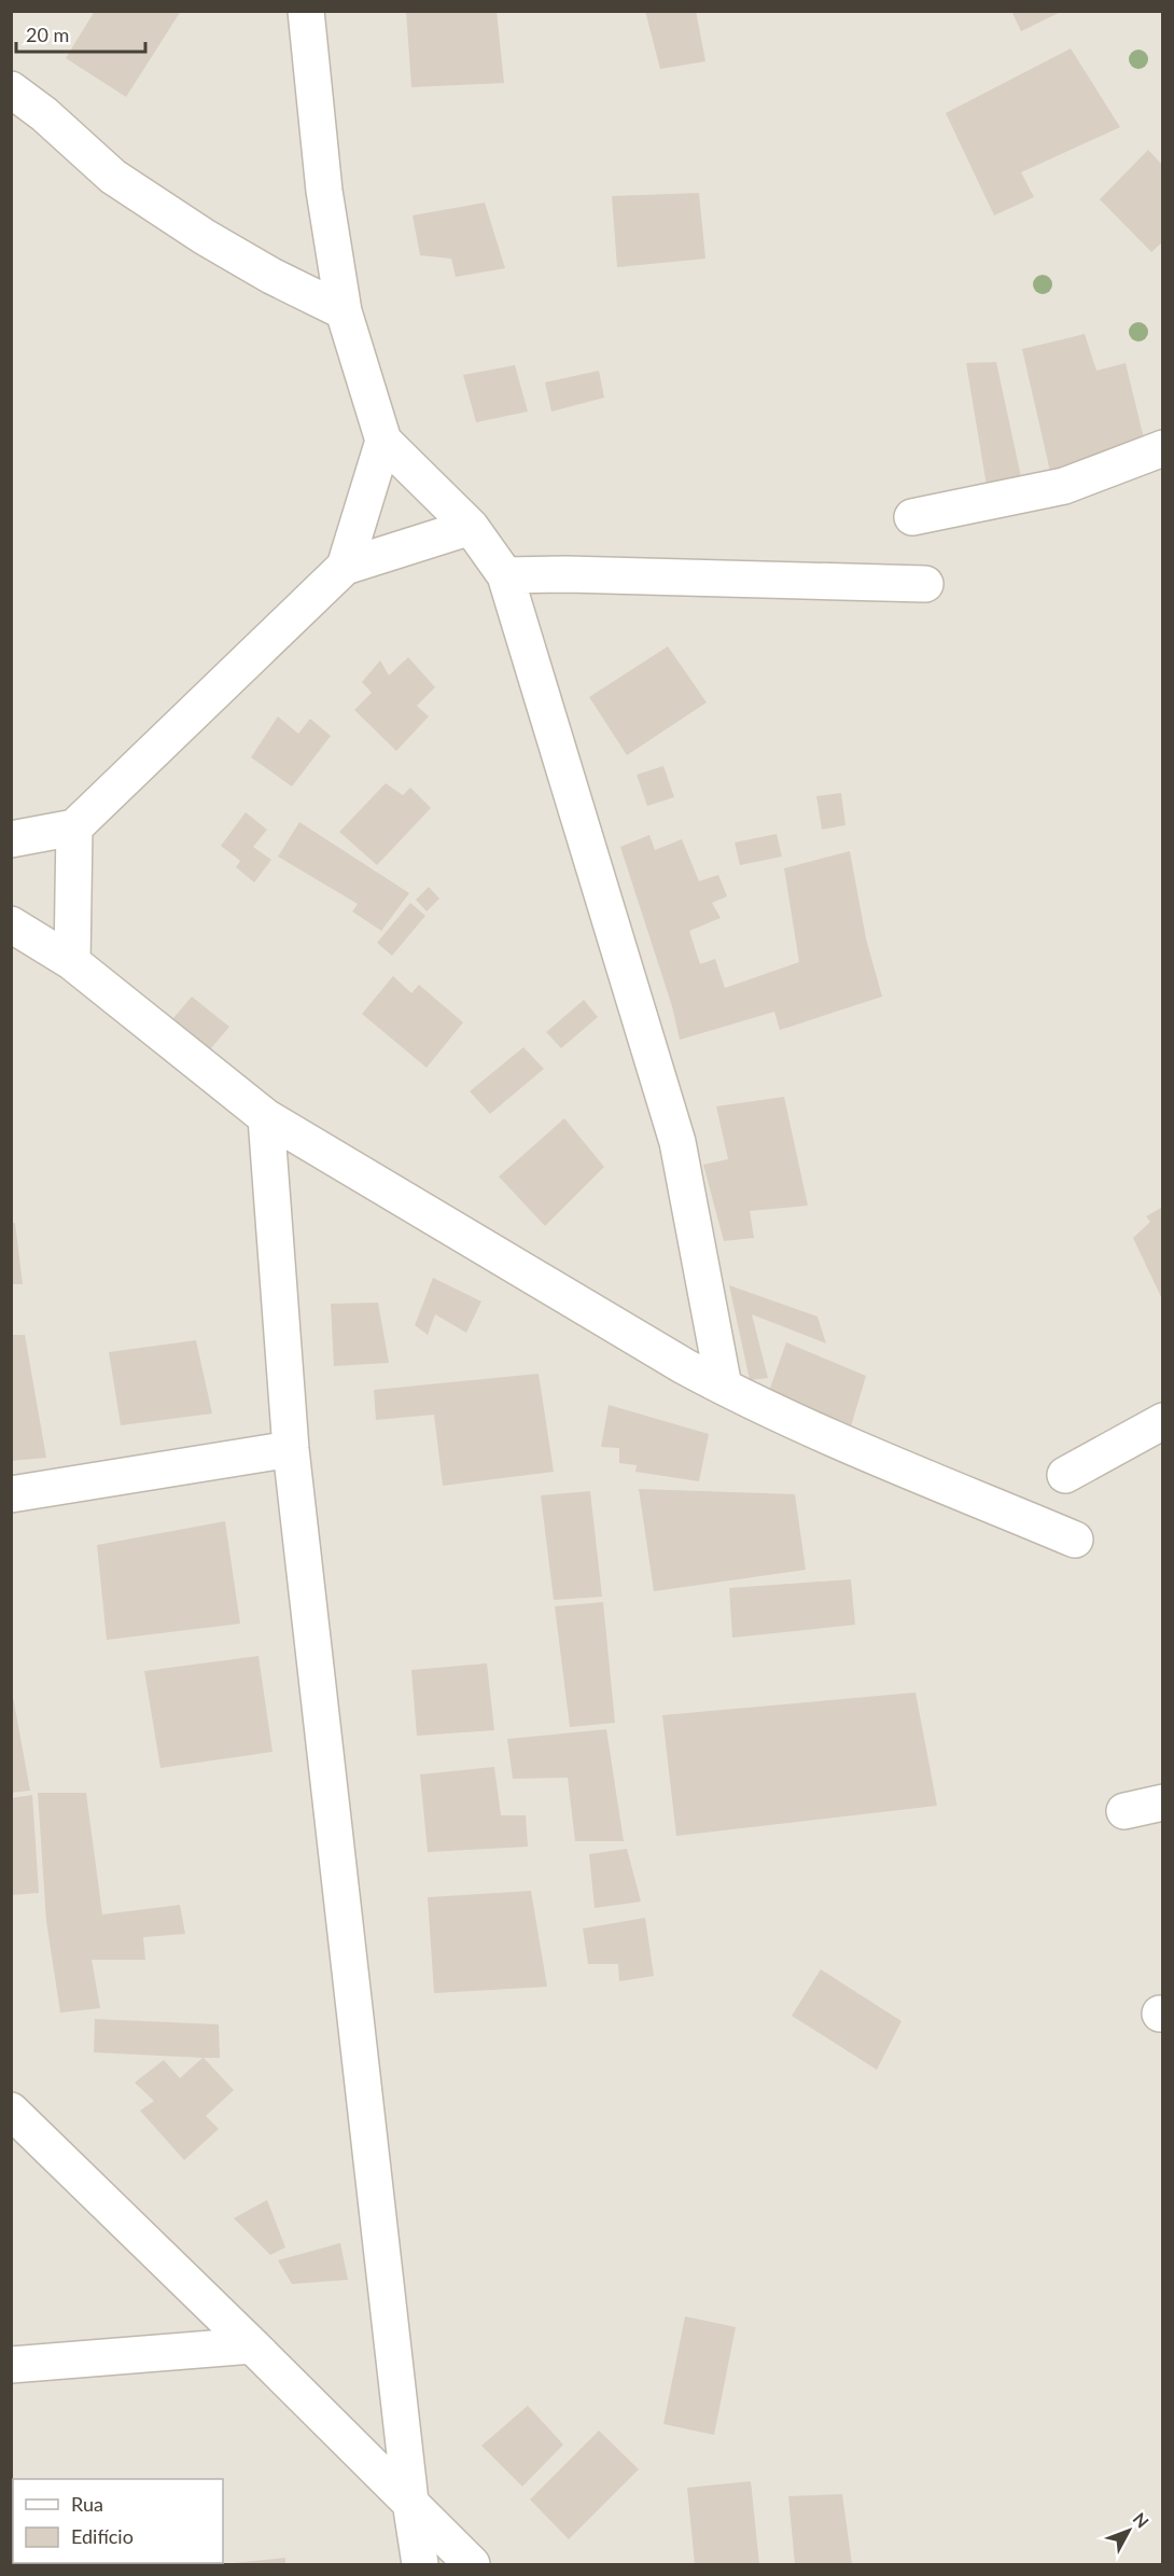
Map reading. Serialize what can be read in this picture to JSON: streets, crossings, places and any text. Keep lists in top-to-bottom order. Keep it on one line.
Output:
{"legend":["Rua","Edifício"],"scale_bar":"20 m","north":"top right"}
